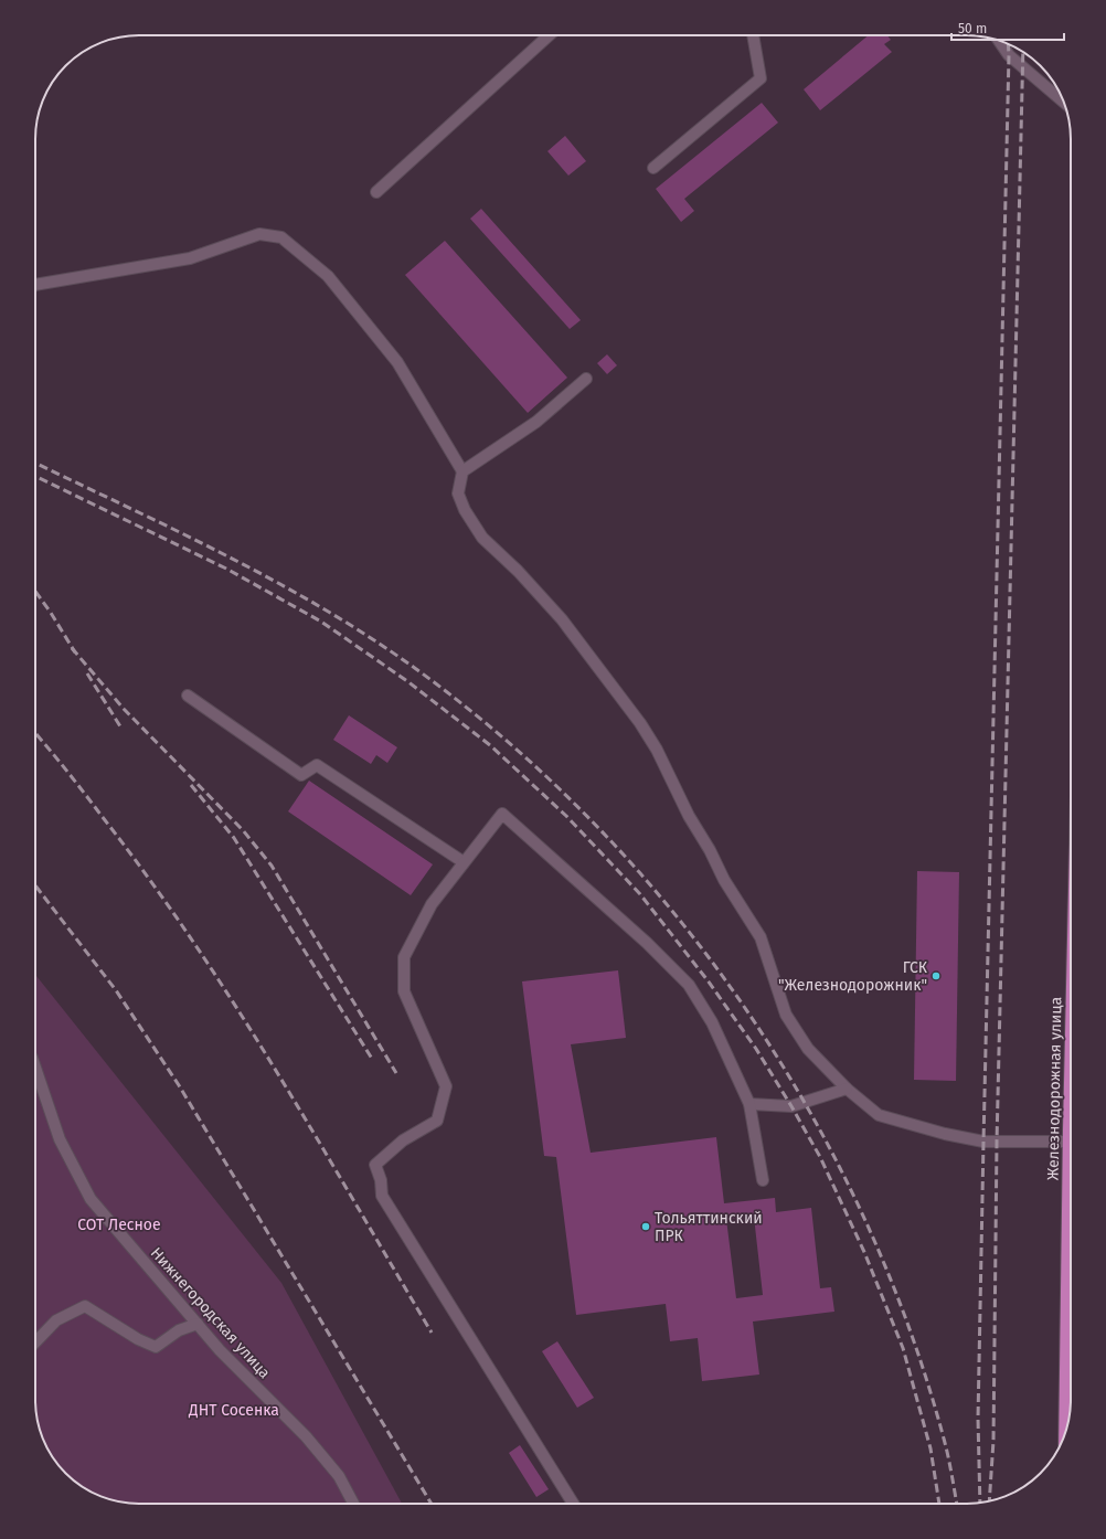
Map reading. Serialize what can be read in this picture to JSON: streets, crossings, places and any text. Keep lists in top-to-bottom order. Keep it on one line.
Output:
{"streets":{"main road":["Железнодорожная улица"],"street":["Нижнегородская улица"]},"parks":["СОТ Лесное","ДНТ Сосенка"],"places":["ГСК \"Железнодорожник\"","Тольяттинский ПРК"],"scale_bar":"50 m"}
